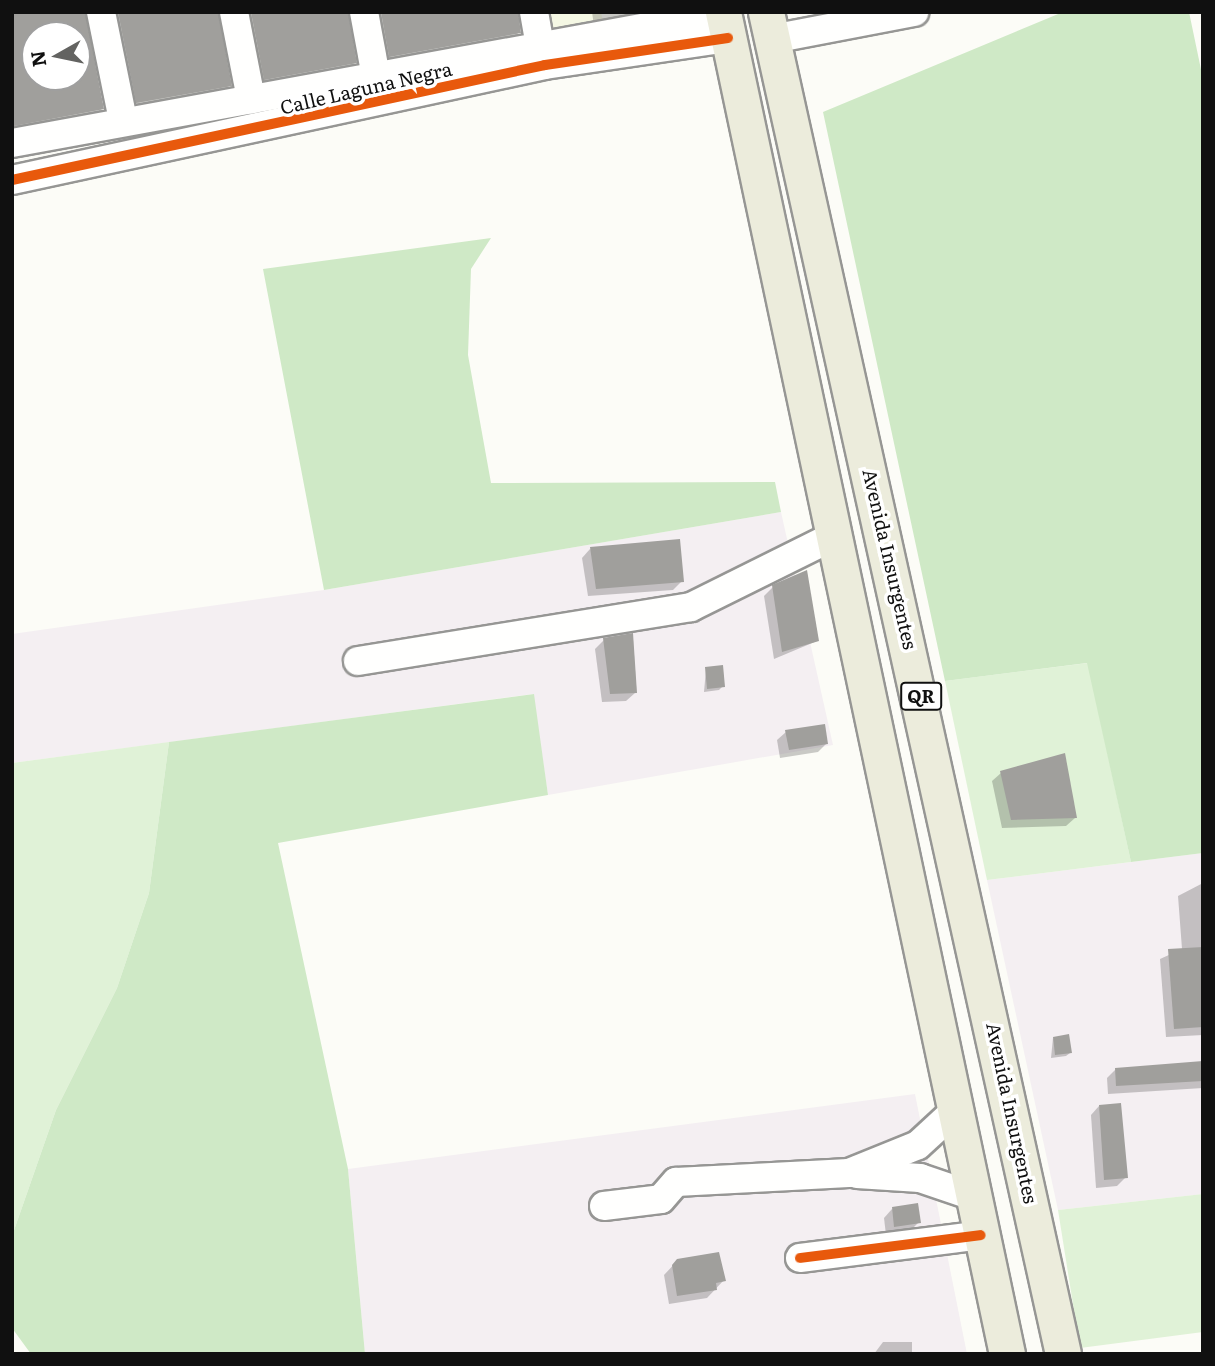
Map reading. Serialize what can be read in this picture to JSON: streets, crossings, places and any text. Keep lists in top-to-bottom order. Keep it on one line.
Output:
{"streets":{"main road":["Avenida Insurgentes","QR"],"street":["Calle Laguna Negra"]},"crossings":[["Calle Laguna Negra","QR"]],"north":"left"}
